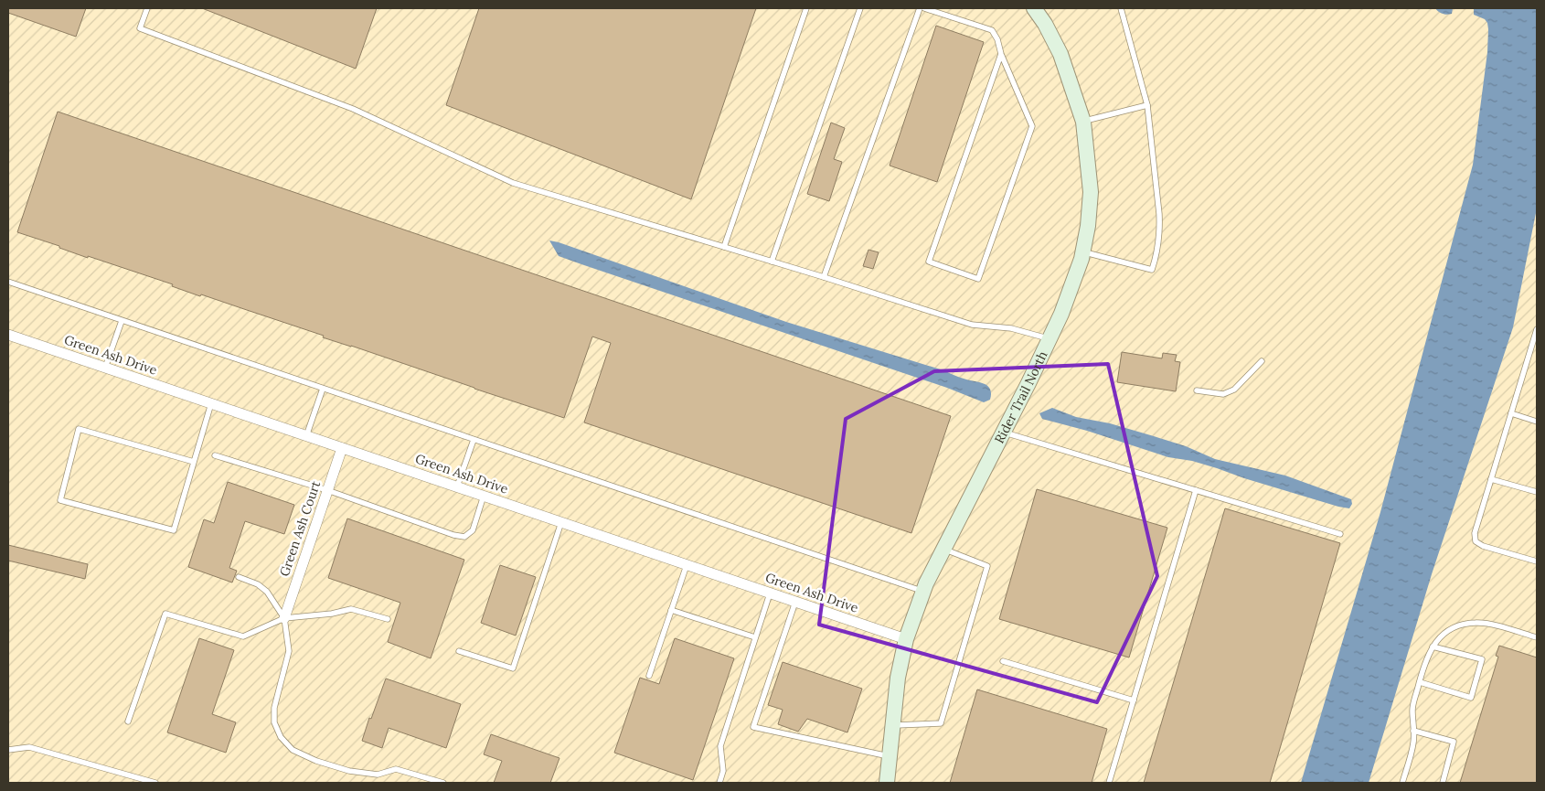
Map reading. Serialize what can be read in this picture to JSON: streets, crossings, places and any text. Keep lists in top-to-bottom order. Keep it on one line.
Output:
{"streets":{"street":["Green Ash Drive","Rider Trail North","Green Ash Court"]},"crossings":[["Green Ash Drive","Rider Trail North"],["Green Ash Drive","Green Ash Court"]]}
